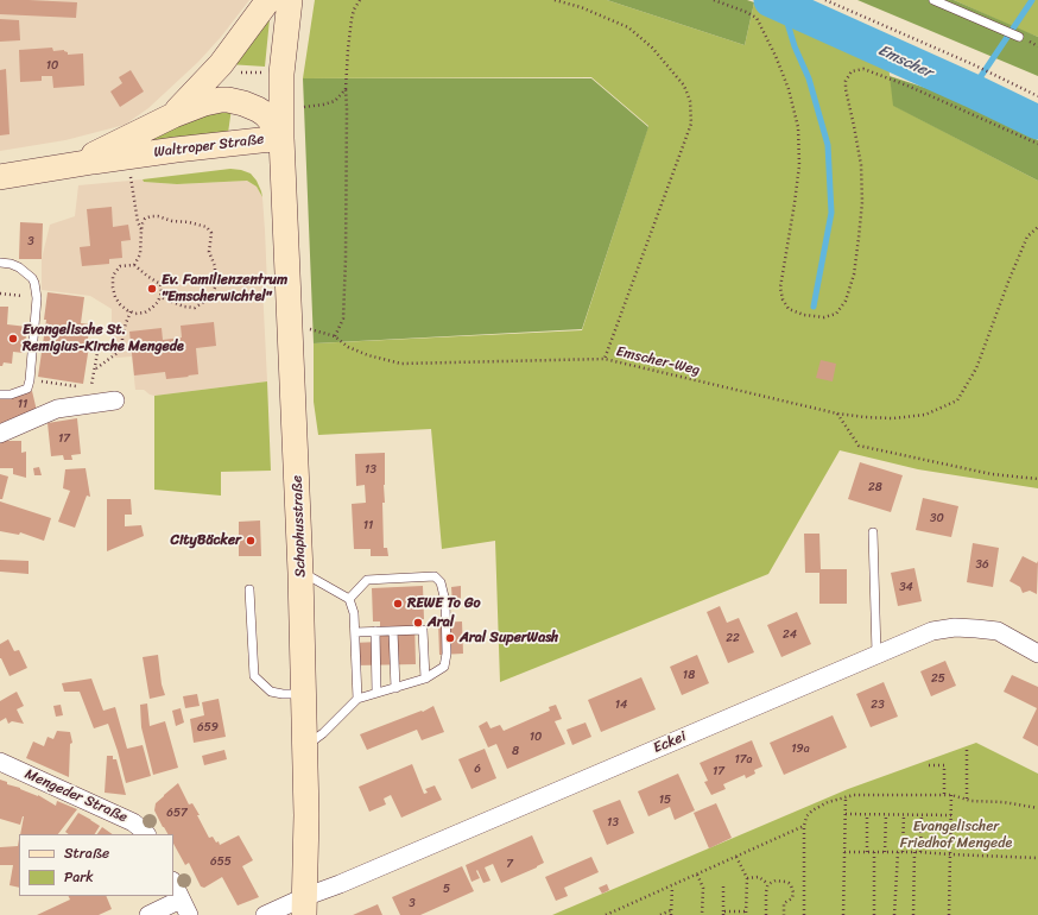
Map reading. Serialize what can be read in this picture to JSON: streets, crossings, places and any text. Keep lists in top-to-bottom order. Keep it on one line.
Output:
{"streets":{"main road":["Waltroper Straße","Schaphusstraße"],"street":["Eckei","Mengeder Straße"],"path":["Emscher-Weg"]},"crossings":[["Waltroper Straße","Schaphusstraße"],["Schaphusstraße","Eckei"]],"water":["Emscher"],"parks":["Evangelischer Friedhof Mengede"],"places":["Ev. Familienzentrum \"Emscherwichtel\"","Evangelische St. Remigius-Kirche Mengede","CityBäcker","REWE To Go","Aral","Aral SuperWash"],"house_numbers":["10","3","11","17","13","28","30","11","36","34","24","22","18","25","14","23","659","10","19a","8","17a","6","17","15","657","13","655","7","5","3"],"legend":["Straße","Park"]}
